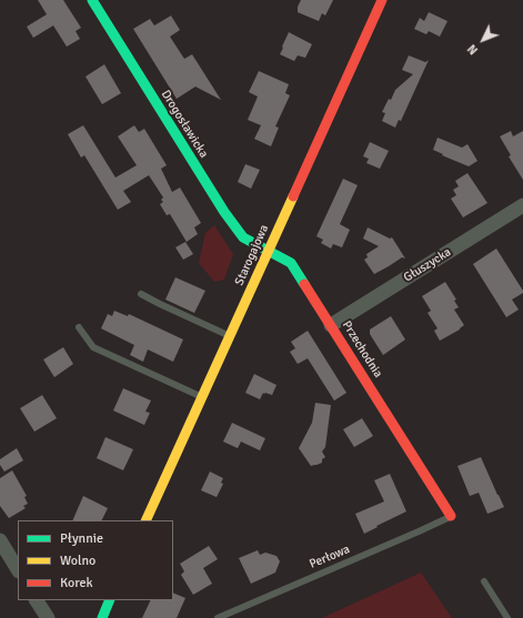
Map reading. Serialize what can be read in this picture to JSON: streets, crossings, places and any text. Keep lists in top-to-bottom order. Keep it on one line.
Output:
{"streets":{"street":["Drogosławicka","Starogajowa","Głuszycka","Przechodnia"],"lane":["Perłowa"]},"crossings":[["Drogosławicka","Starogajowa"],["Drogosławicka","Przechodnia"],["Starogajowa","Przechodnia"],["Głuszycka","Przechodnia"],["Przechodnia","Perłowa"]],"legend":["Płynnie","Wolno","Korek"],"north":"bottom left"}
